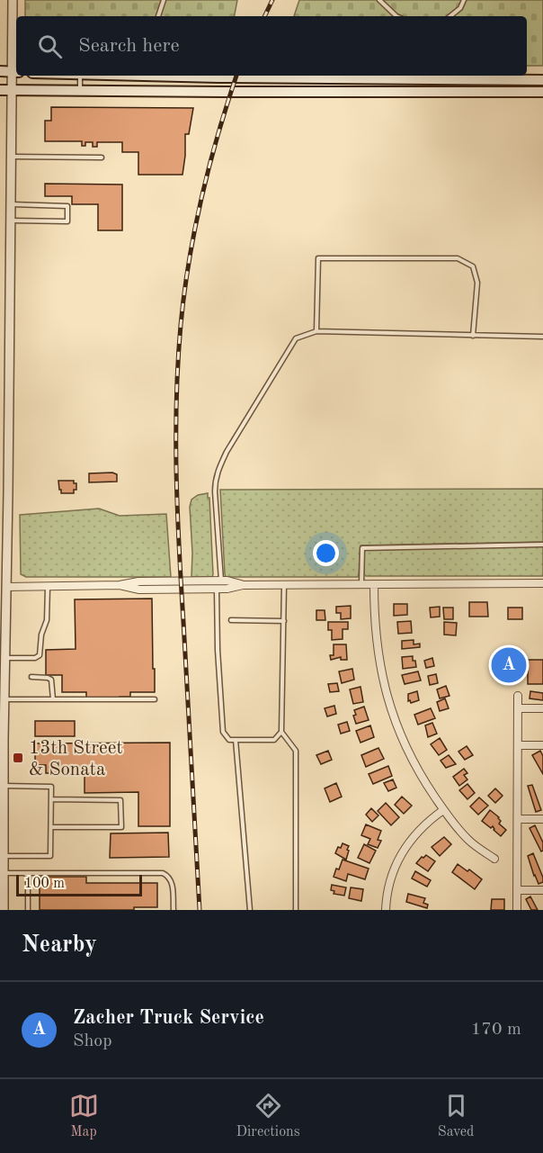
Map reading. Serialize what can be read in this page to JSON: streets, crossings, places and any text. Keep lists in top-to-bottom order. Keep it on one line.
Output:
{"places":{"transit":["13th Street & Sonata"]},"scale_bar":"100 m","page":{"search":"Search here","pins":"A","scale":"100 m","heading":"Nearby","list":[{"mark":"A","name":"Zacher Truck Service","note":"Shop","value":"170 m"}],"nav":["Map","Directions","Saved"]}}
